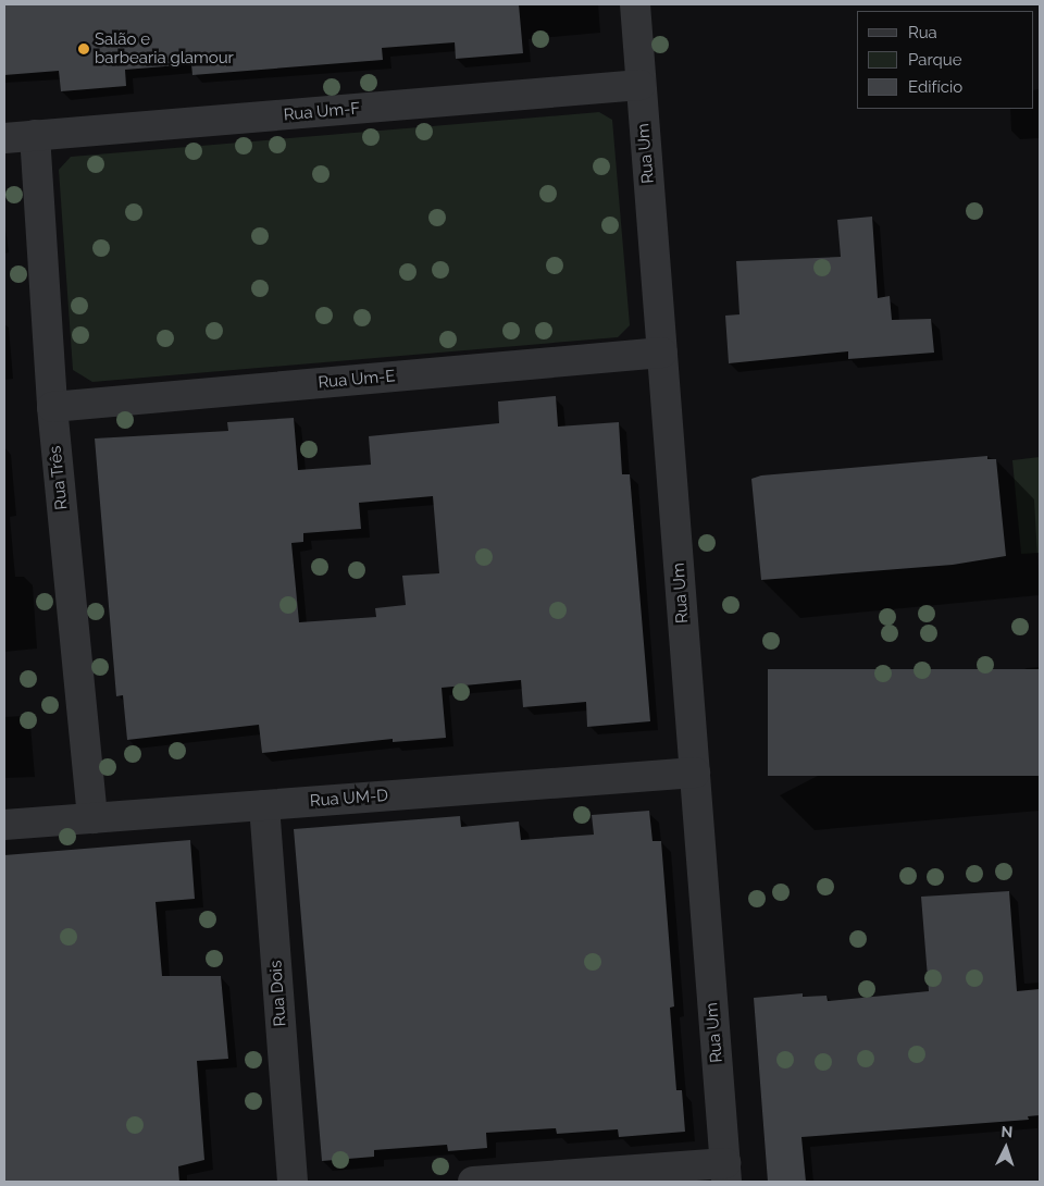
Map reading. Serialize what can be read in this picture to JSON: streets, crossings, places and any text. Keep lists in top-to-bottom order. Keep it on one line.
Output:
{"streets":{"street":["Rua Um-F","Rua Um","Rua Um-E","Rua Três","Rua UM-D","Rua Dois"]},"crossings":[["Rua Um-F","Rua Um"],["Rua Um-F","Rua Três"],["Rua Um","Rua Um-E"],["Rua Um","Rua UM-D"],["Rua Um-E","Rua Três"],["Rua Três","Rua UM-D"],["Rua UM-D","Rua Dois"]],"places":["Salão e barbearia glamour"],"legend":["Rua","Parque","Edifício"],"north":"top"}
